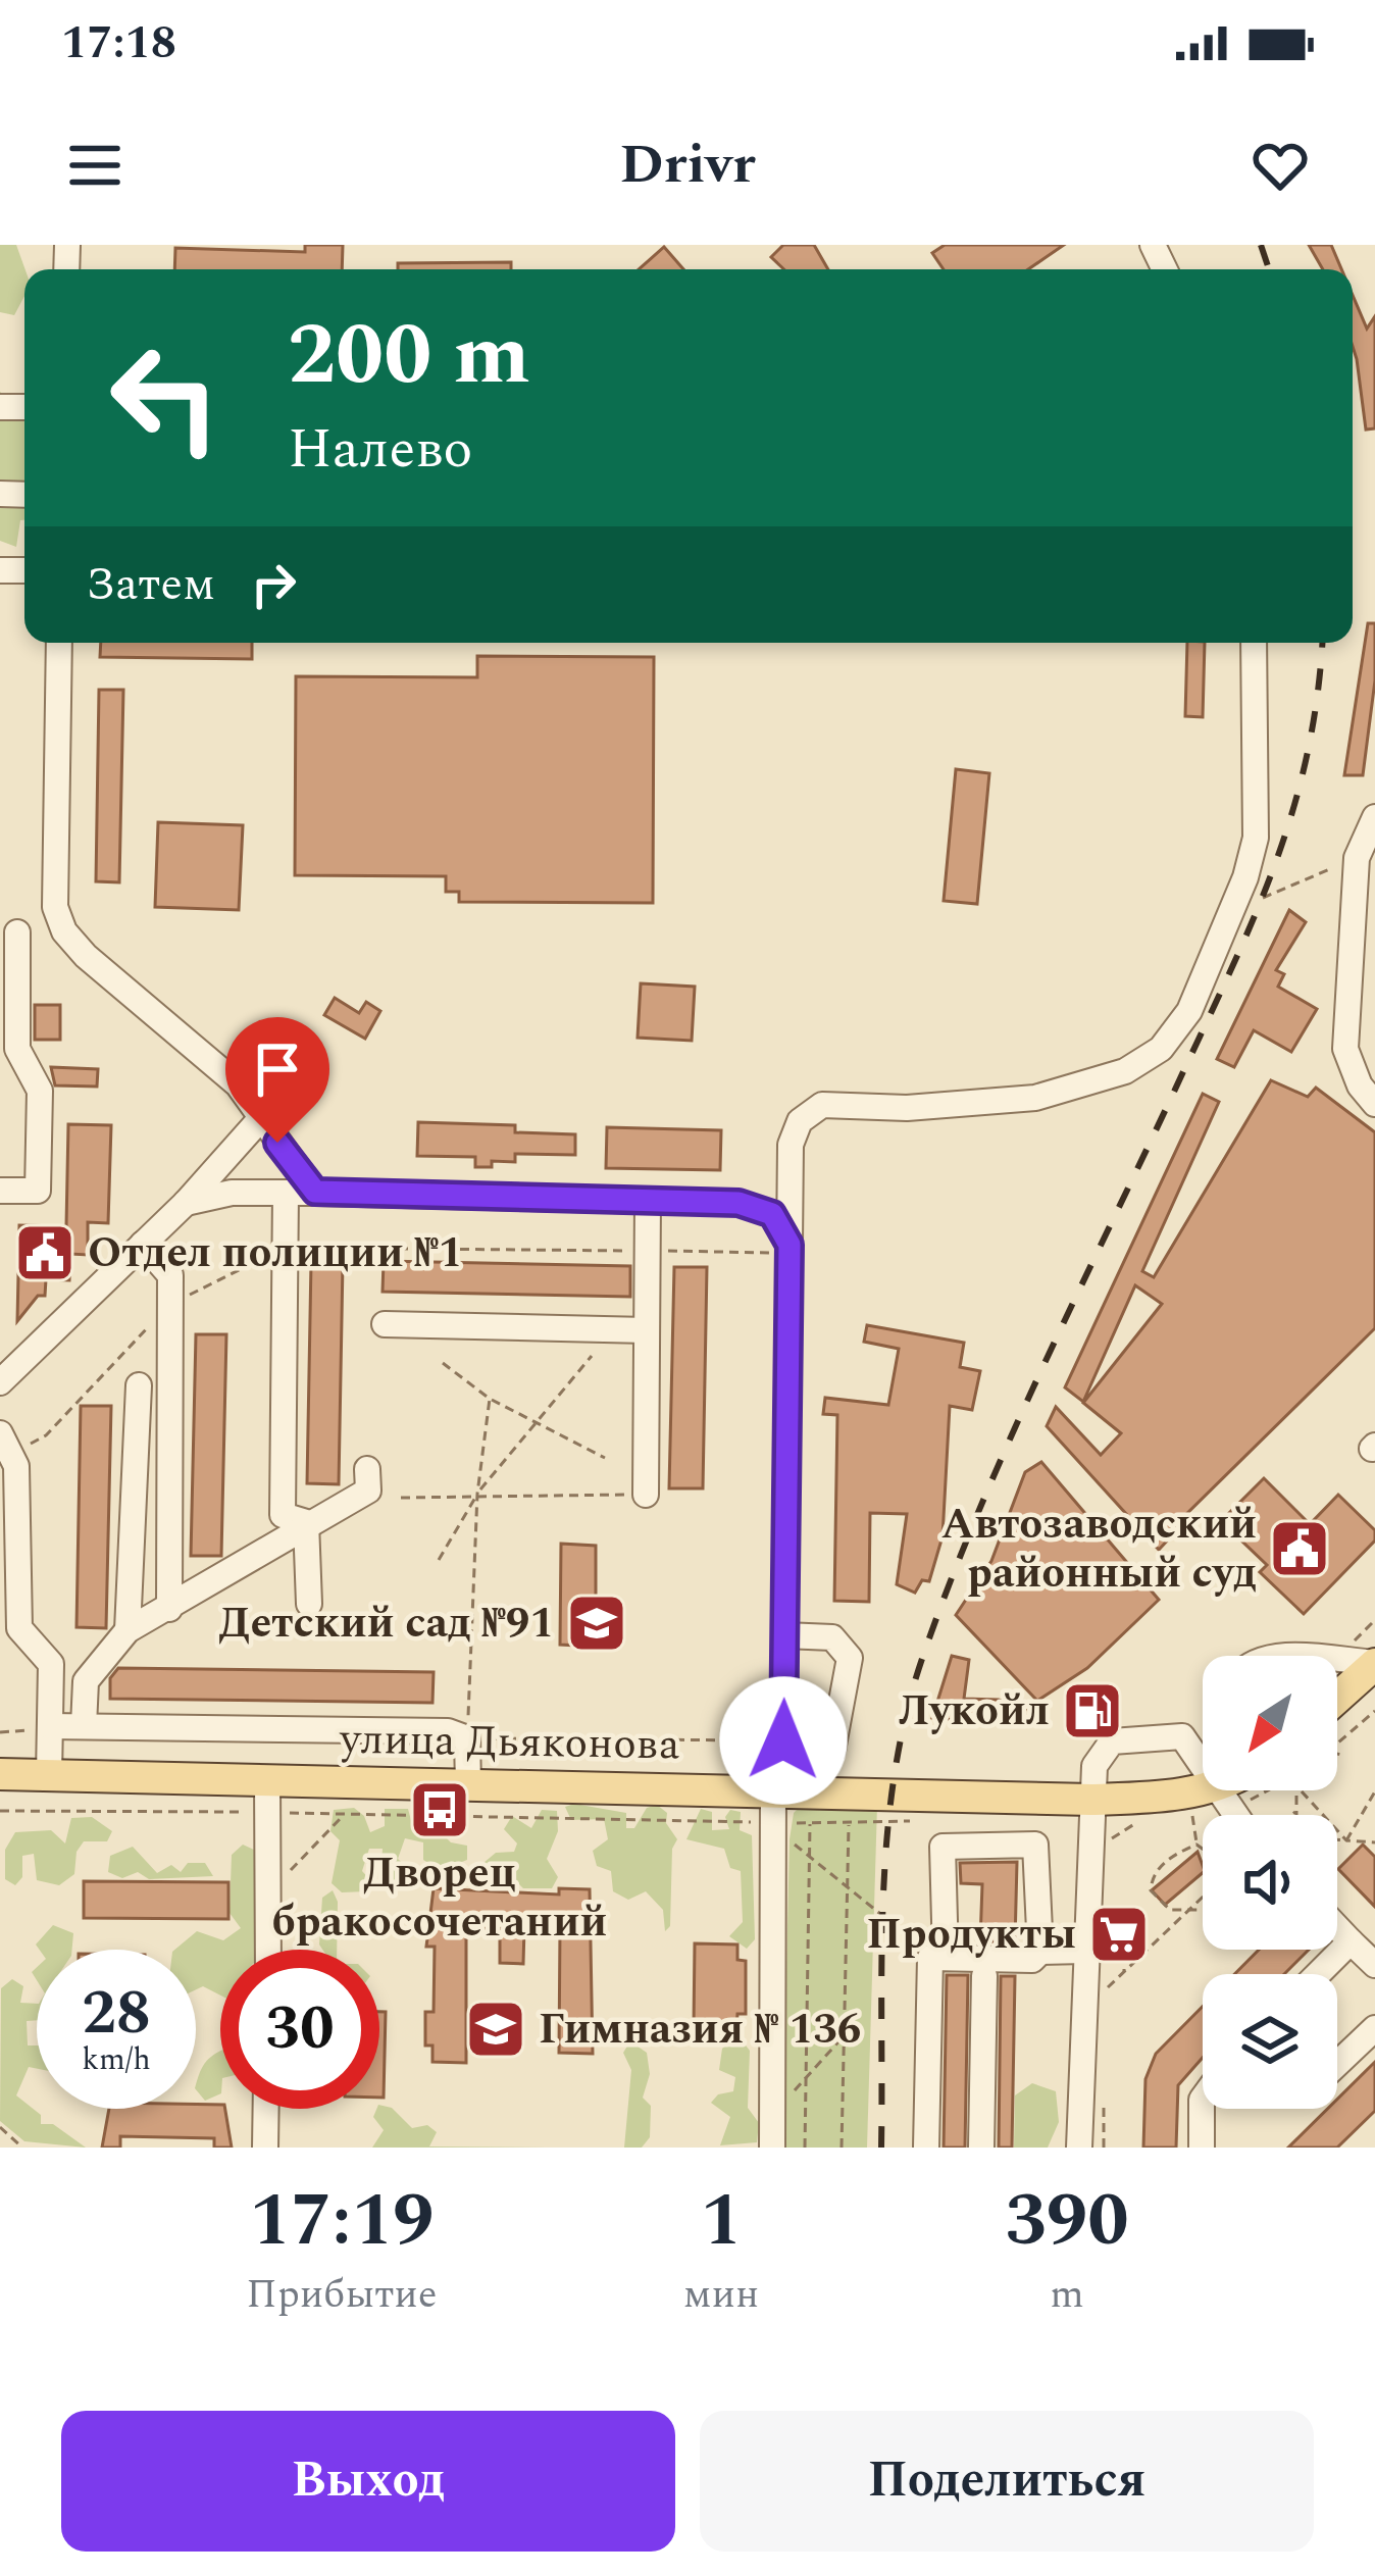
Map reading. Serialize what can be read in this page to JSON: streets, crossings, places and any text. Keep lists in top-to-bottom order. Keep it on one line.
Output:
{"streets":{"main road":["улица Дьяконова"]},"places":{"public building":["Отдел полиции №1","Автозаводский районный суд"],"school or university":["Детский сад №91","Гимназия № 136"],"fuel station":["Лукойл"],"bus stop":["Дворец бракосочетаний"],"supermarket":["Продукты"]},"north":"bottom left","page":{"status":"17:18","header":"Drivr","turn":["200 m","Налево"],"then":"Затем","speed":"28 km/h","limit":"30","eta":["17:19","Прибытие","1","мин","390","m"],"buttons":["Выход","Поделиться"]}}
